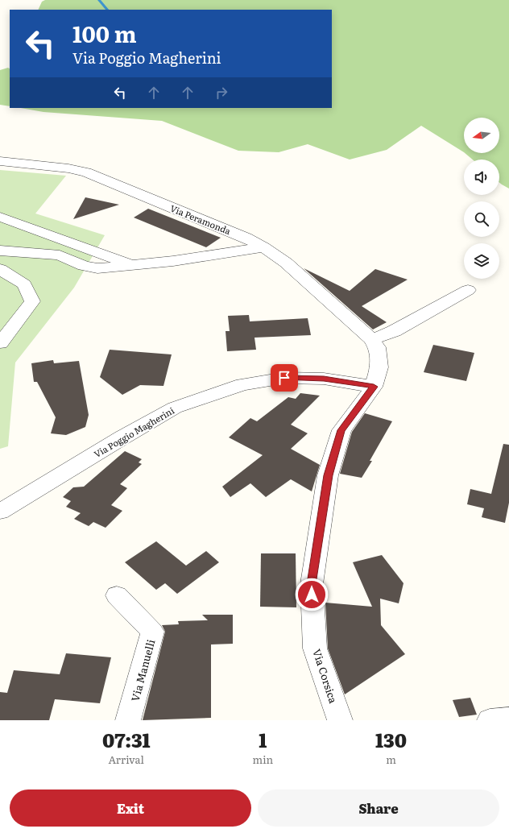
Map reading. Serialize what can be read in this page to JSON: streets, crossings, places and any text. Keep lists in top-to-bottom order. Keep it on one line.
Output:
{"streets":{"street":["Via Peramonda","Via Poggio Magherini","Via Manuelli","Via Corsica"]},"crossings":[["Via Peramonda","Via Corsica"],["Via Poggio Magherini","Via Corsica"]],"north":"left","page":{"turn":["100 m","Via Poggio Magherini"],"eta":["07:31","Arrival","1","min","130","m"],"buttons":["Exit","Share"]}}
